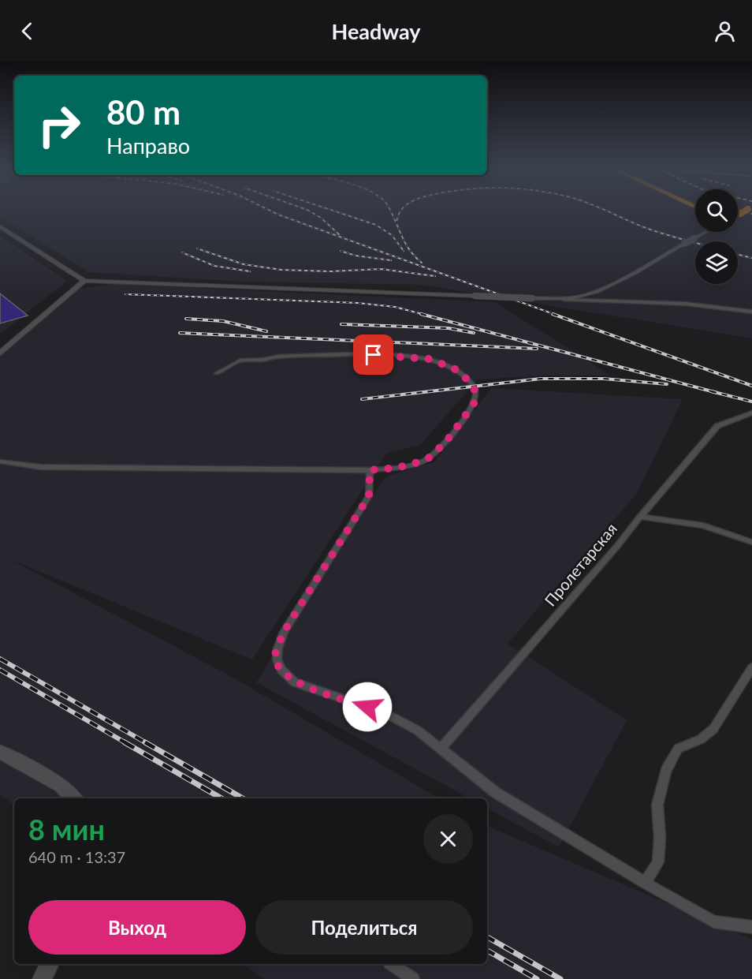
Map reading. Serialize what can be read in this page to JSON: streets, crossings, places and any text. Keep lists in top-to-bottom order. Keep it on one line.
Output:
{"streets":{"street":["Пролетарская"]},"page":{"header":"Headway","turn":["80 m","Направо"],"heading":["8 мин","640 m · 13:37"],"buttons":["Выход","Поделиться"]}}
